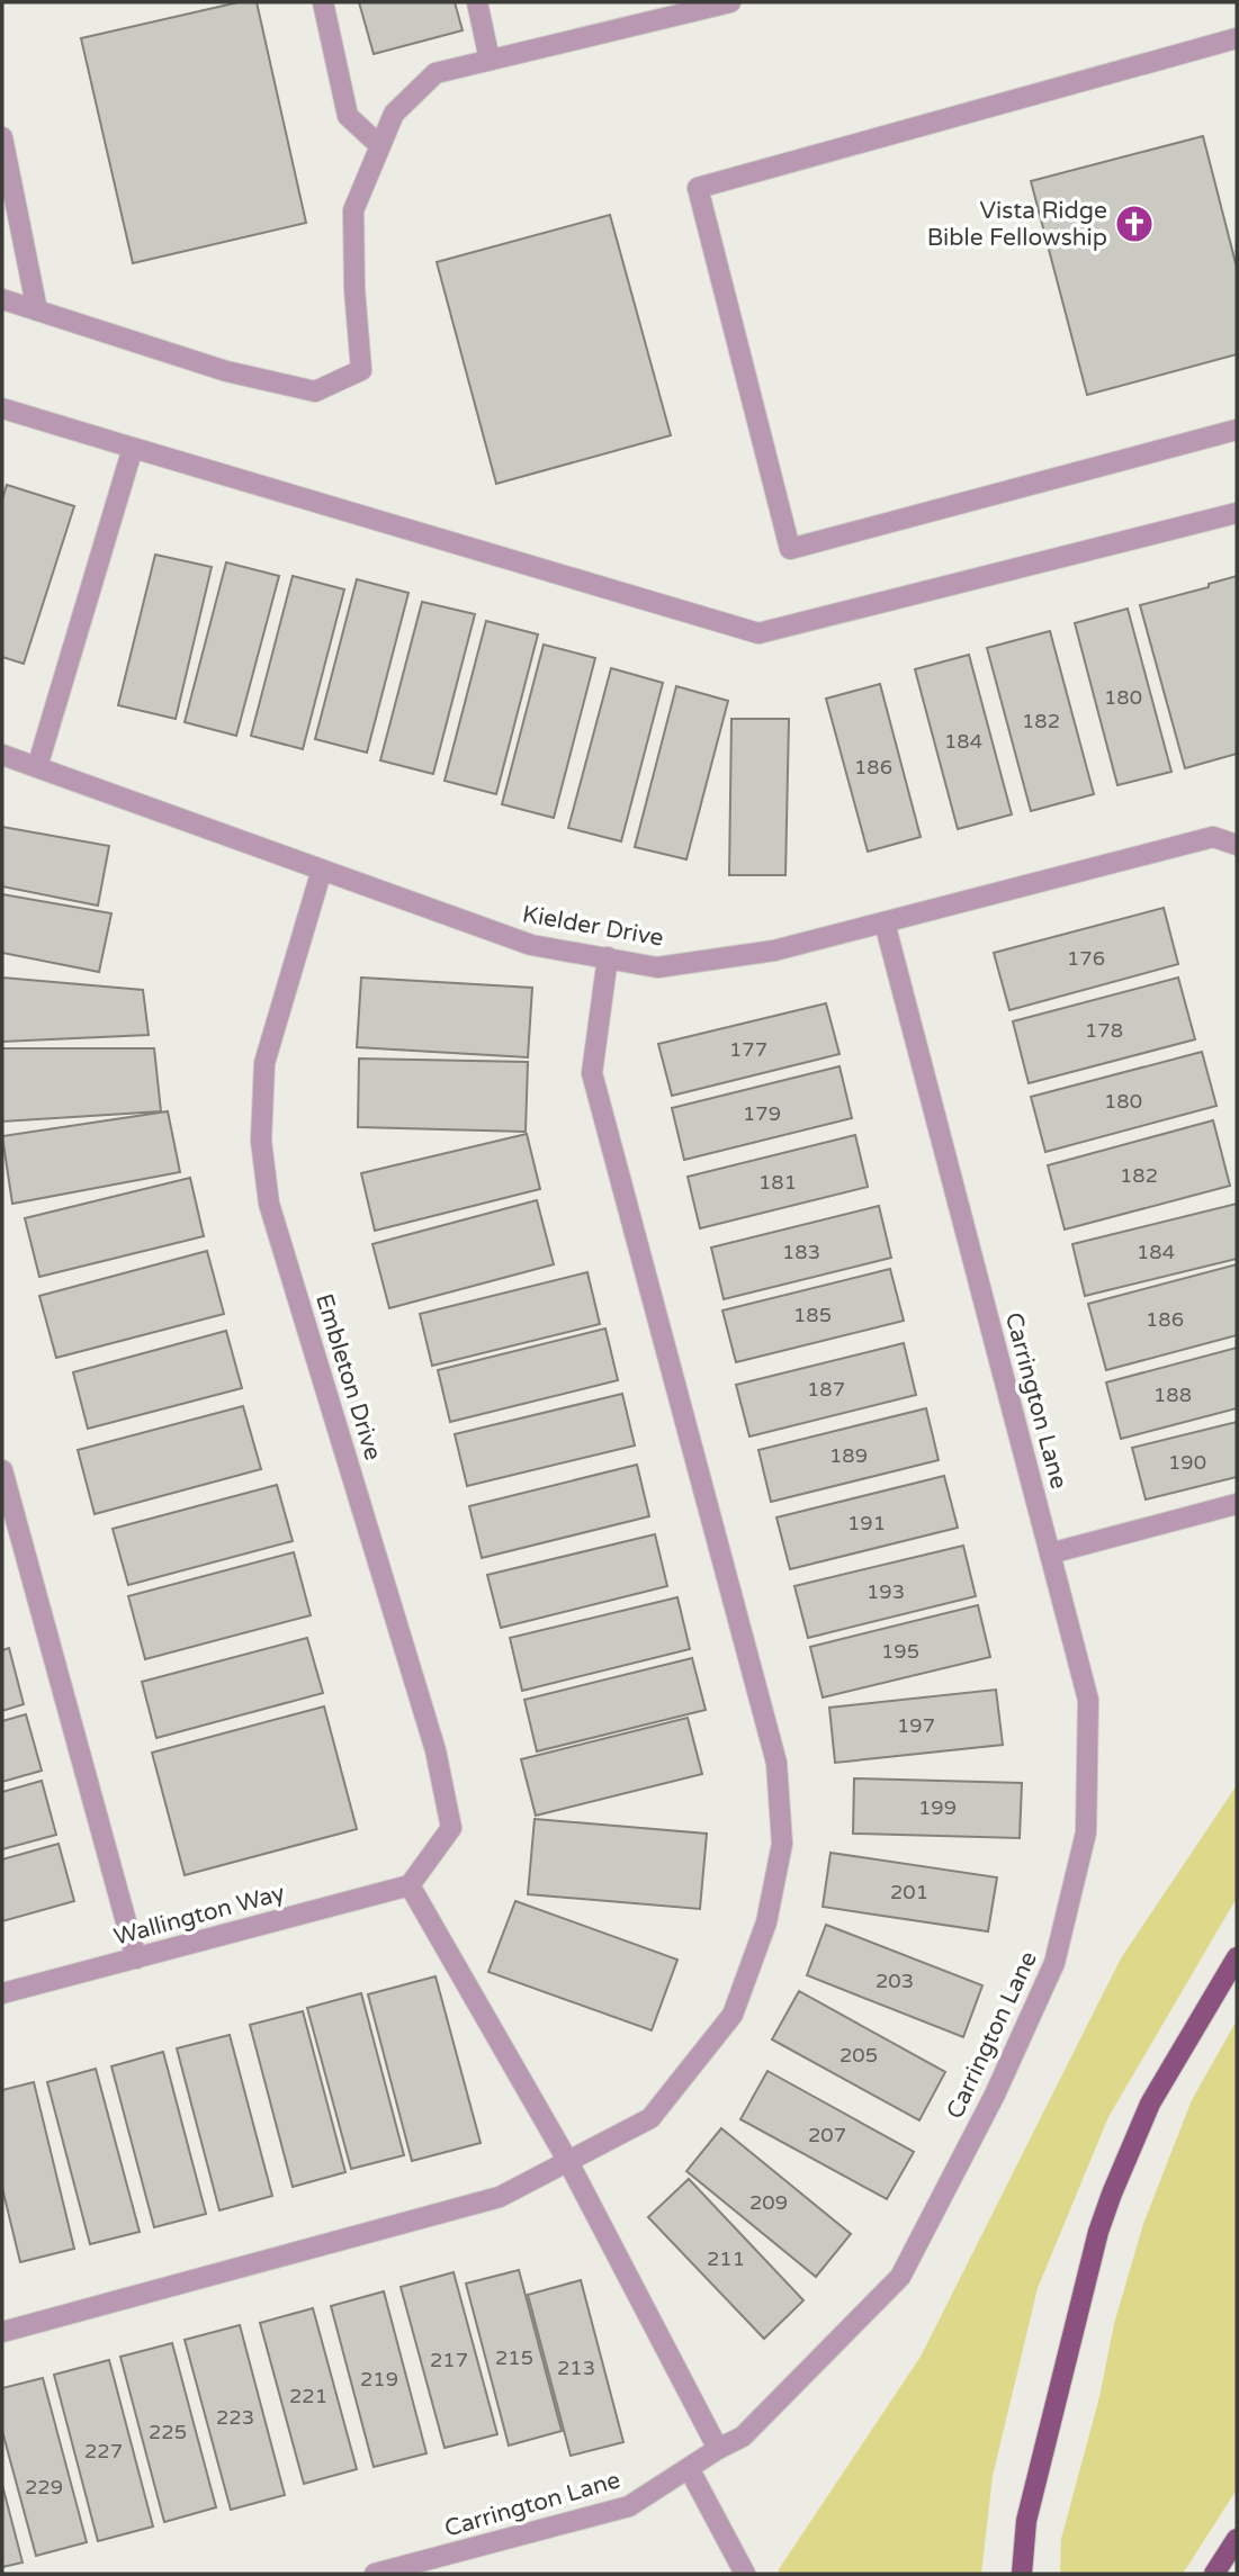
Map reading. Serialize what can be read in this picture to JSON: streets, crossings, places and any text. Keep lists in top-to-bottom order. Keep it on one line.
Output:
{"streets":{"street":["Kielder Drive","Embleton Drive","Carrington Lane","Wallington Way"]},"crossings":[["Kielder Drive","Embleton Drive"],["Kielder Drive","Carrington Lane"],["Embleton Drive","Wallington Way"]],"places":{"church":["Vista Ridge Bible Fellowship"]},"house_numbers":["180","182","184","186","176","178","177","180","179","182","181","183","184","185","186","187","188","189","190","191","193","195","197","199","201","203","205","207","209","211","215","217","213","219","221","223","225","227","229"]}
